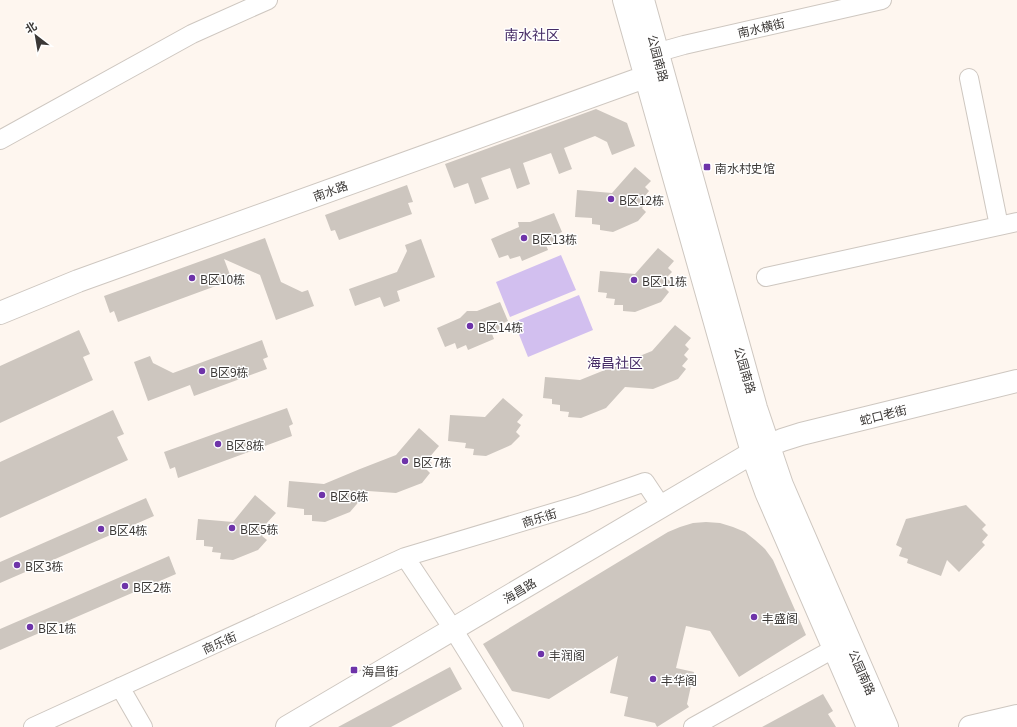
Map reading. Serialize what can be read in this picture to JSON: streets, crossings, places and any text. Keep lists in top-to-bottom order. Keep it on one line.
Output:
{"streets":{"street":["南水横街","公园南路","南水路","蛇口老街","商乐街","海昌路"]},"crossings":[["南水横街","公园南路"],["南水横街","南水路"],["公园南路","南水路"],["公园南路","蛇口老街"],["公园南路","海昌路"],["蛇口老街","海昌路"],["商乐街","海昌路"]],"districts":["南水社区","海昌社区"],"places":{"transit":["南水村史馆","海昌街"],"other":["B区12栋","B区13栋","B区10栋","B区11栋","B区14栋","B区9栋","B区8栋","B区7栋","B区6栋","B区5栋","B区4栋","B区3栋","B区2栋","丰盛阁","B区1栋","丰润阁","丰华阁"]},"north":"top left"}
